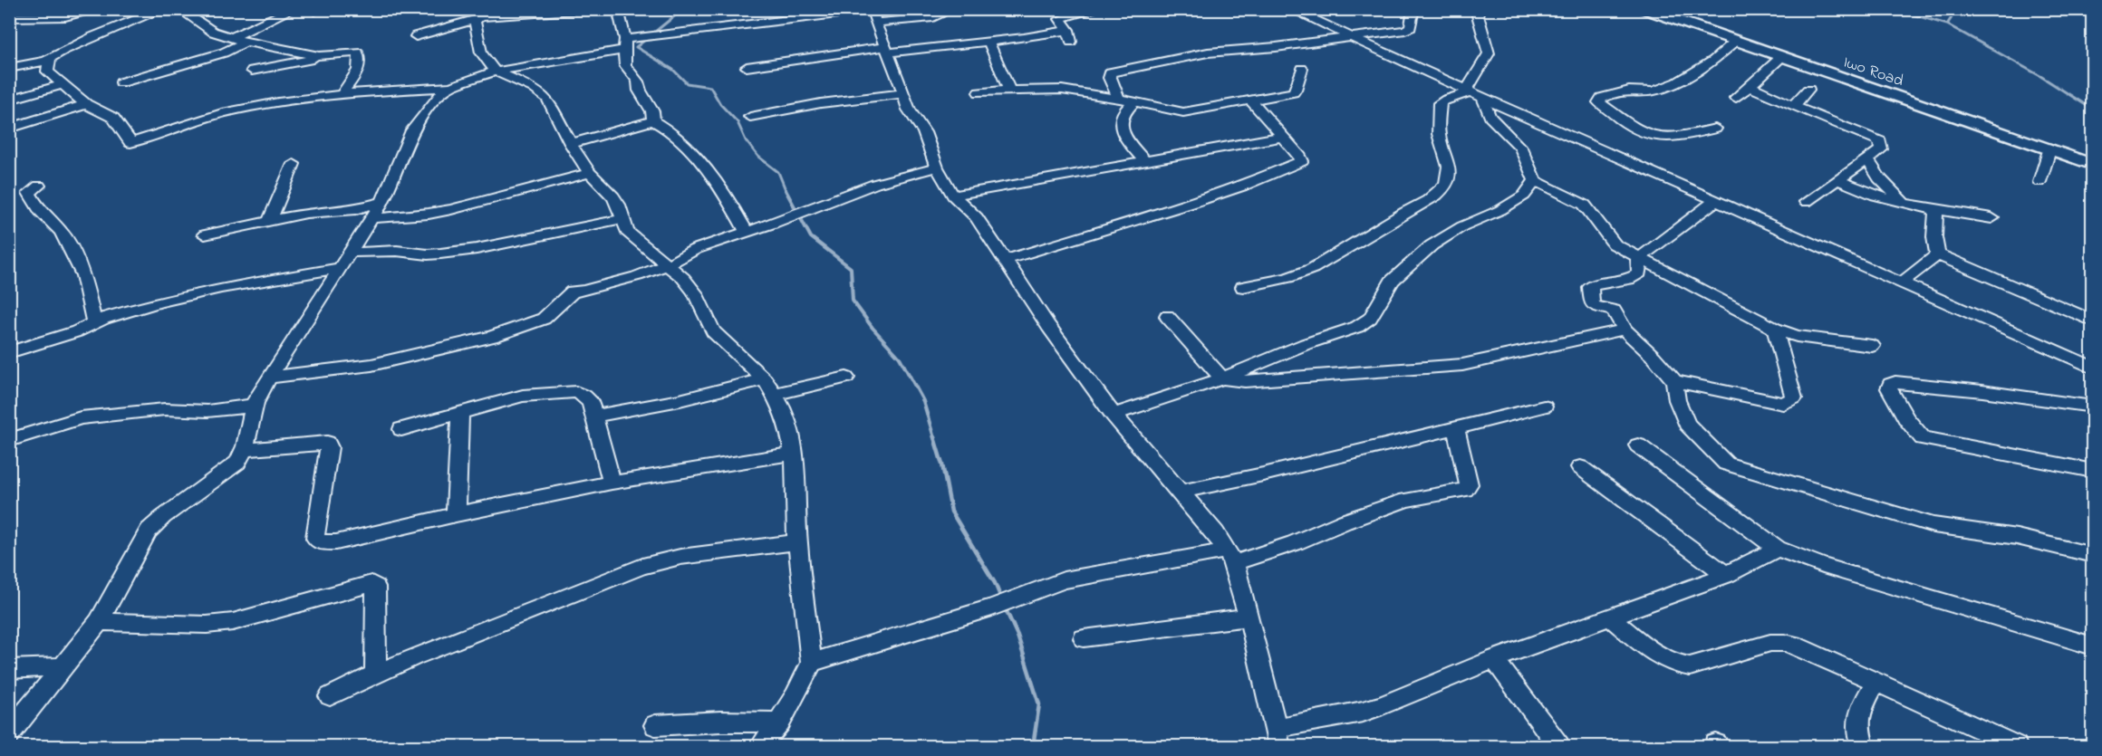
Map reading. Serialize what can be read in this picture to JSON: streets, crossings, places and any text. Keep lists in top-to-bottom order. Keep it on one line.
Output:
{"streets":{"main road":["Iwo Road"]}}
